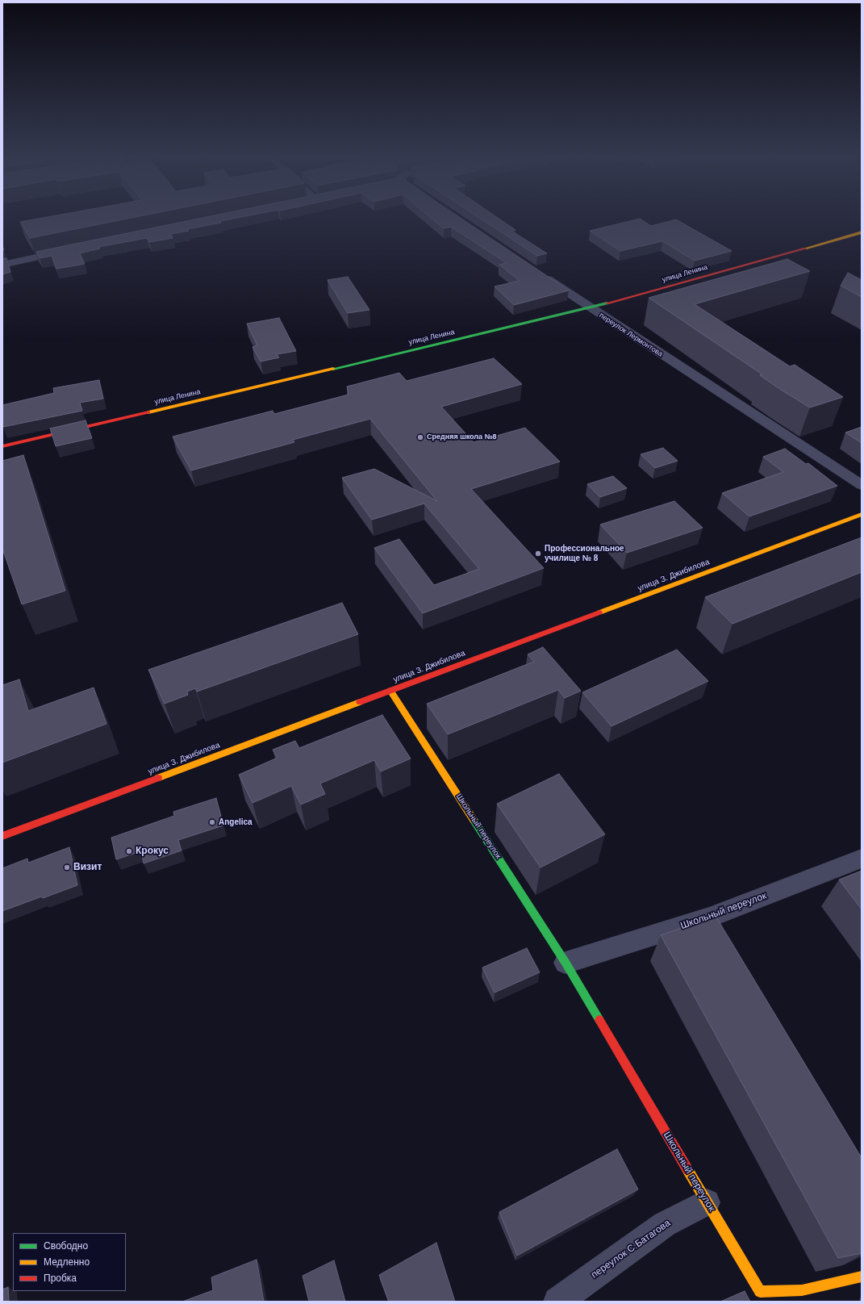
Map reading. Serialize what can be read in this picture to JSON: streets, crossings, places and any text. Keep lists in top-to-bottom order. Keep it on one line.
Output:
{"streets":{"street":["улица Ленина","переулок Лермонтова","улица З. Джибилова","Школьный переулок","переулок С.Батагова"]},"crossings":[["улица Ленина","переулок Лермонтова"],["улица З. Джибилова","Школьный переулок"],["Школьный переулок","переулок С.Батагова"]],"places":["Средняя школа №8","Профессиональное училище № 8","Angelica","Крокус","Визит"],"legend":["Свободно","Медленно","Пробка"]}
